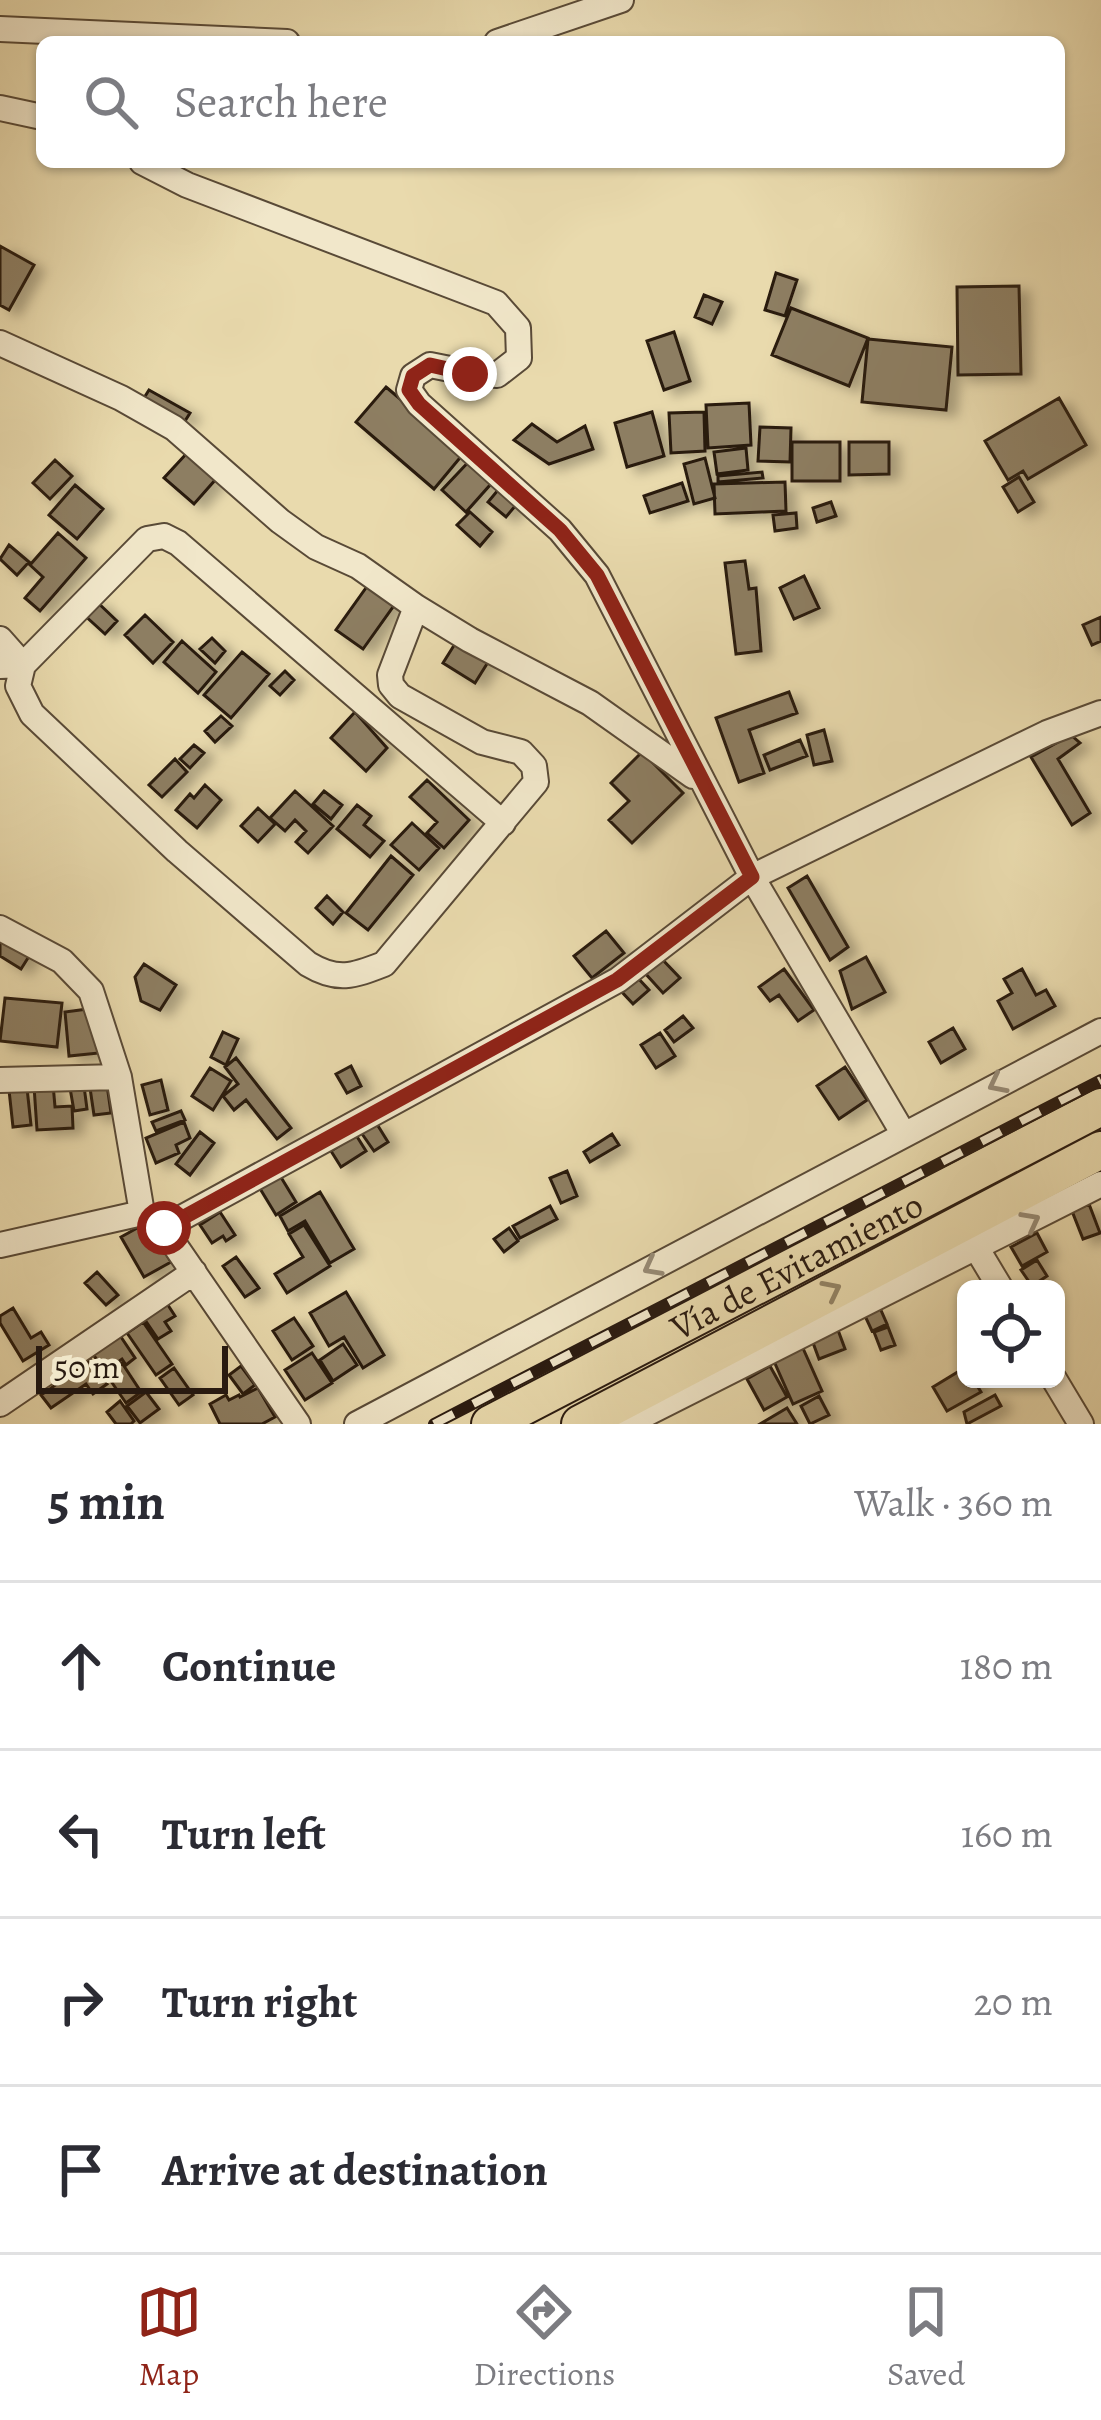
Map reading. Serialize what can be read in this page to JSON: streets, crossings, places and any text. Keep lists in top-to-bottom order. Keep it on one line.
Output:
{"streets":{"highway":["Vía de Evitamiento"]},"scale_bar":"50 m","page":{"search":"Search here","scale":"50 m","heading":["5 min","Walk · 360 m"],"list":[["Continue","180 m"],["Turn left","160 m"],["Turn right","20 m"],"Arrive at destination"],"nav":["Map","Directions","Saved"]}}
